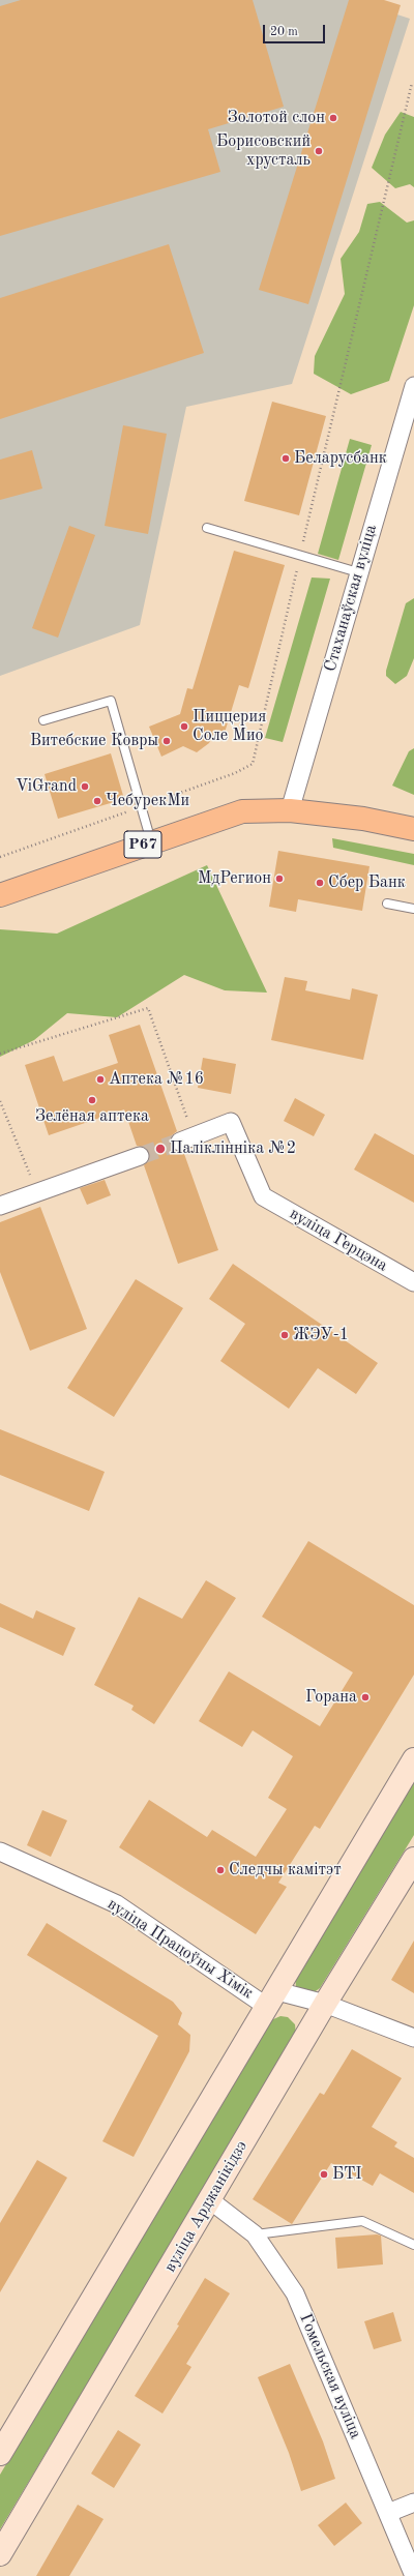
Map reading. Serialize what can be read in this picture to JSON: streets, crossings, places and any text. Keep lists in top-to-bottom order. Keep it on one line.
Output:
{"streets":{"main road":["Р67","вуліца Арджанікідзэ"],"street":["Стаханаўская вуліца","вуліца Герцэна","вуліца Працоўны Хімік","Гомельская вуліца"]},"crossings":[["Стаханаўская вуліца","Р67"],["вуліца Працоўны Хімік","вуліца Арджанікідзэ"],["вуліца Арджанікідзэ","Гомельская вуліца"]],"places":["Золотой слон","Борисовский хрусталь","Беларусбанк","Пиццерия Соле Мио","Витебские Ковры","ViGrand","ЧебурекМи","МдРегион","Сбер Банк","Аптека №16","Зелёная аптека","Паліклінніка №2","ЖЭУ-1","Горана","Следчы камітэт","БТІ"],"scale_bar":"20 m"}
